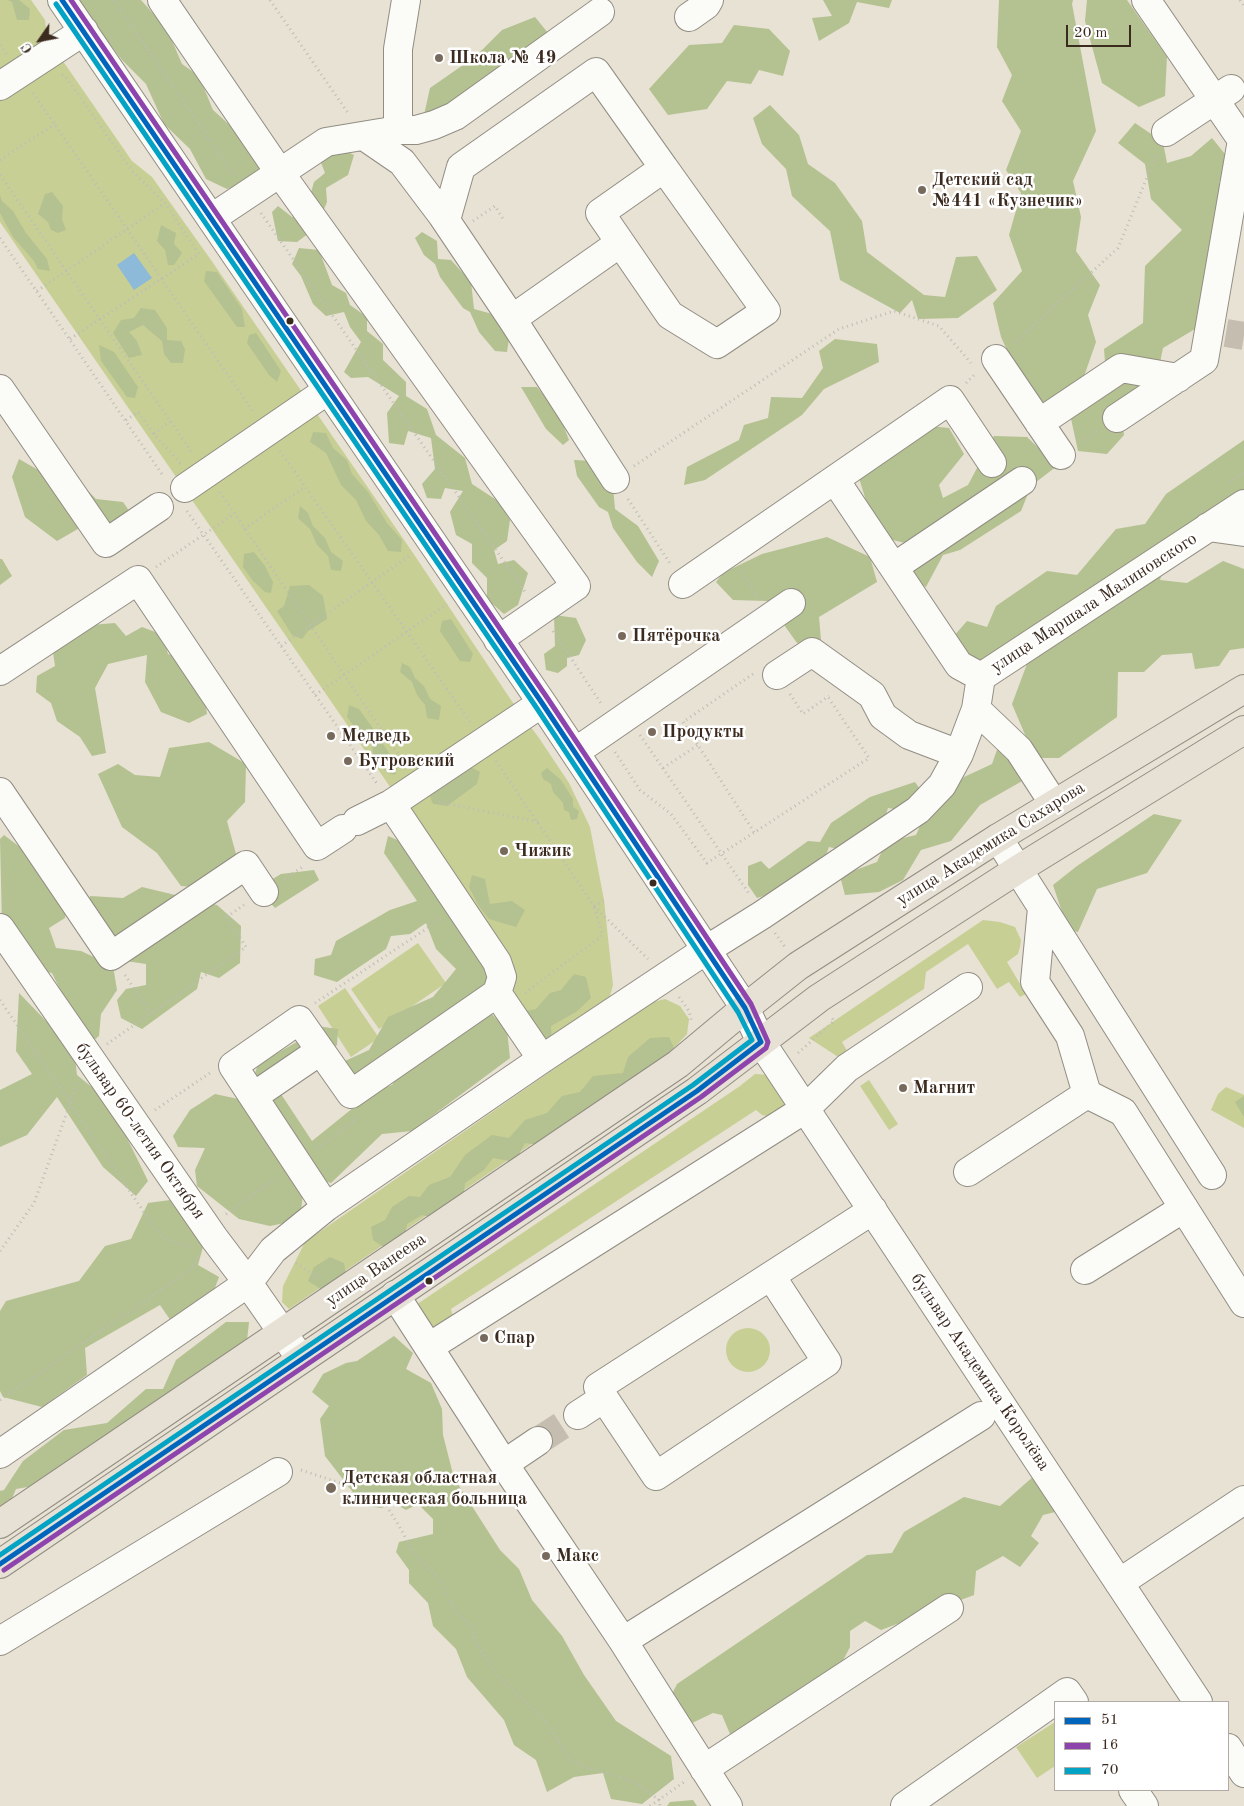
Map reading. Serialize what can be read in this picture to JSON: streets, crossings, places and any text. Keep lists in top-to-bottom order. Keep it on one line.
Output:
{"streets":{"main road":["улица Академика Сахарова","улица Ванеева"],"street":["улица Маршала Малиновского","бульвар 60-летия Октября","бульвар Академика Королёва"]},"crossings":[["улица Маршала Малиновского","бульвар 60-летия Октября"],["улица Маршала Малиновского","бульвар Академика Королёва"],["улица Академика Сахарова","улица Ванеева"],["улица Академика Сахарова","бульвар Академика Королёва"],["бульвар 60-летия Октября","улица Ванеева"],["улица Ванеева","бульвар Академика Королёва"]],"places":["Школа № 49","Детский сад №441 «Кузнечик»","Пятёрочка","Продукты","Медведь","Бугровский","Чижик","Магнит","Спар","Детская областная клиническая больница","Макс"],"lines":["transit line 51","transit line 16","transit line 70"],"legend":["51","16","70"],"scale_bar":"20 m","north":"bottom left"}
